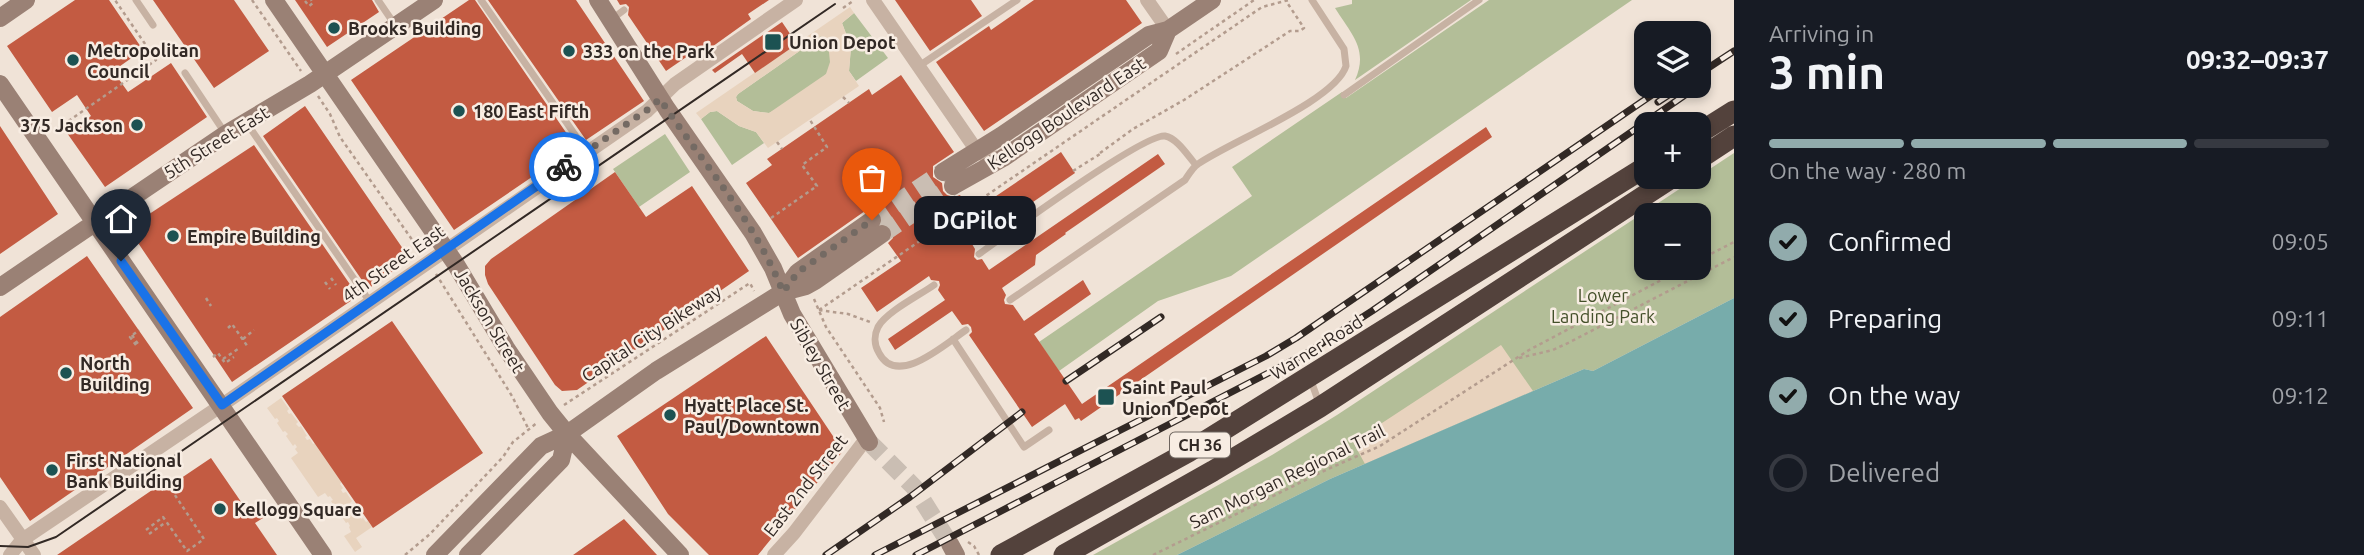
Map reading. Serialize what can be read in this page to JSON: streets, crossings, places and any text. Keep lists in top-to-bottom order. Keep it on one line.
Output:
{"streets":{"highway":["Warner Road","CH 36"],"main road":["Kellogg Boulevard East","5th Street East","Jackson Street","Sibley Street"],"street":["4th Street East","East 2nd Street"],"path":["Capital City Bikeway","Sam Morgan Regional Trail"]},"crossings":[["5th Street East","Jackson Street"],["4th Street East","Jackson Street"],["4th Street East","Sibley Street"],["Sibley Street","East 2nd Street"]],"parks":["Lower Landing Park"],"places":{"other":["Brooks Building","333 on the Park","Metropolitan Council","180 East Fifth","375 Jackson","DGPilot","Empire Building","North Building","Hyatt Place St. Paul/Downtown","First National Bank Building","Kellogg Square"],"transit":["Union Depot","Saint Paul Union Depot"]},"page":{"heading":["3 min","Arriving in","09:32–09:37"],"map_buttons":["+","−"],"bar":"On the way · 280 m","bubble":"DGPilot","list":[["Confirmed","09:05"],["Preparing","09:11"],["On the way","09:12"],"Delivered"]}}
